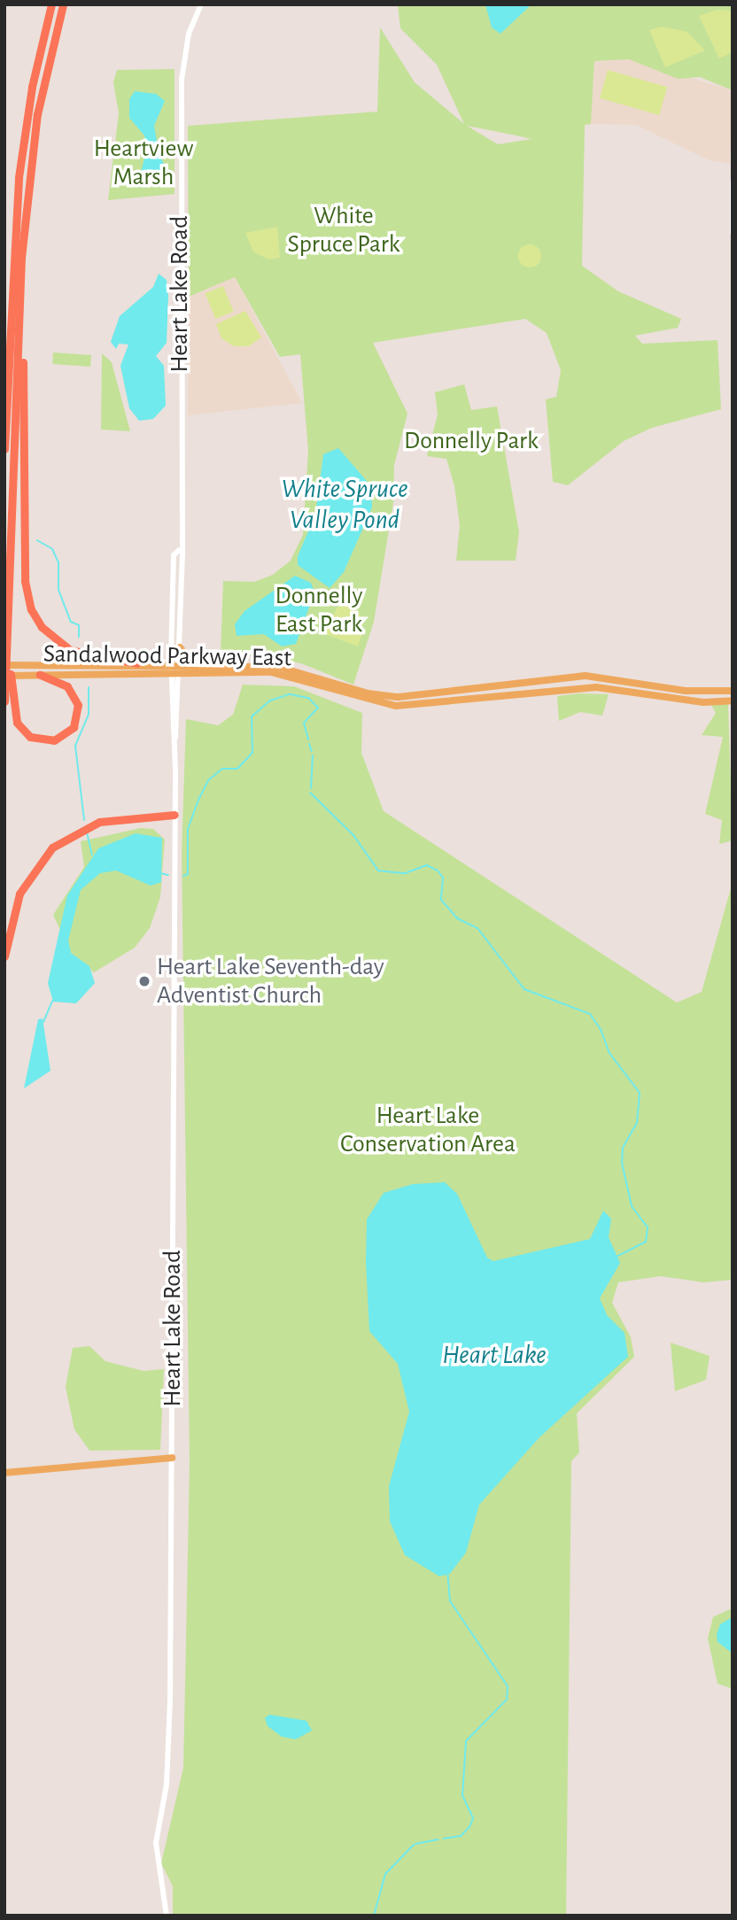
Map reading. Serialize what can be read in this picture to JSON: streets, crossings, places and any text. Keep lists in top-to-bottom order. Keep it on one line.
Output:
{"streets":{"main road":["Sandalwood Parkway East"],"street":["Heart Lake Road"]},"crossings":[["Heart Lake Road","Sandalwood Parkway East"]],"water":["White Spruce Valley Pond","Heart Lake"],"parks":["Heartview Marsh","White Spruce Park","Donnelly Park","Donnelly East Park","Heart Lake Conservation Area"],"places":["Heart Lake Seventh-day Adventist Church"]}
